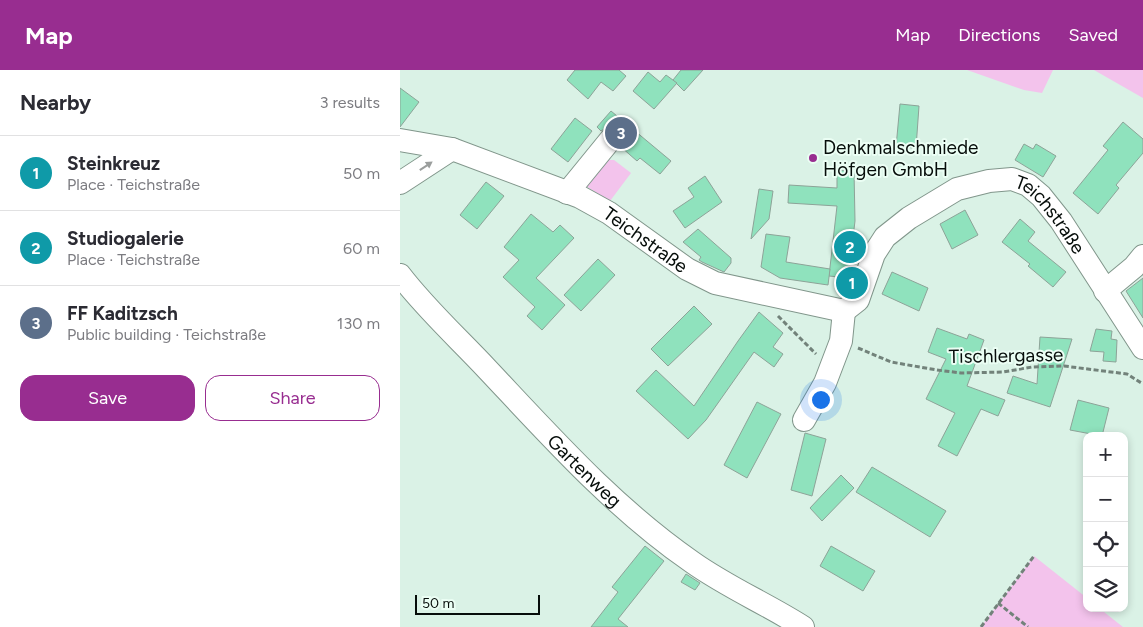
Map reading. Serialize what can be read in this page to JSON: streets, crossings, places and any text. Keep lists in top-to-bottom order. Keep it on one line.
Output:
{"streets":{"street":["Teichstraße","Gartenweg"],"path":["Tischlergasse"]},"places":["Denkmalschmiede Höfgen GmbH"],"scale_bar":"50 m","page":{"header":"Map","nav":["Map","Directions","Saved"],"heading":["Nearby","3 results"],"pins":["3","2","1"],"list":[{"mark":"1","name":"Steinkreuz","note":"Place · Teichstraße","value":"50 m"},{"mark":"2","name":"Studiogalerie","note":"Place · Teichstraße","value":"60 m"},{"mark":"3","name":"FF Kaditzsch","note":"Public building · Teichstraße","value":"130 m"}],"buttons":["Save","Share"],"map_buttons":["+","−"],"scale":"50 m"}}
